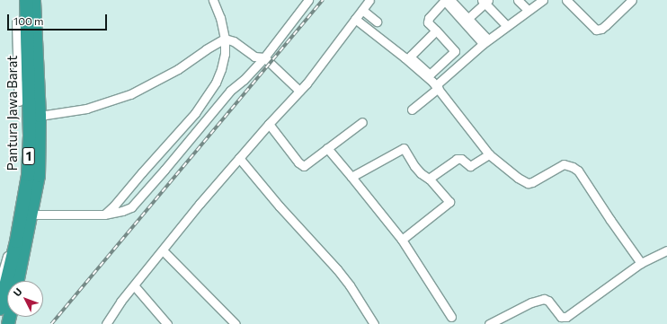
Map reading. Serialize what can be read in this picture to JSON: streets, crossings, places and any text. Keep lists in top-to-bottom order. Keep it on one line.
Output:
{"streets":{"highway":["Pantura Jawa Barat","1"]},"crossings":[["Pantura Jawa Barat","1"]],"scale_bar":"100 m","north":"top left"}
